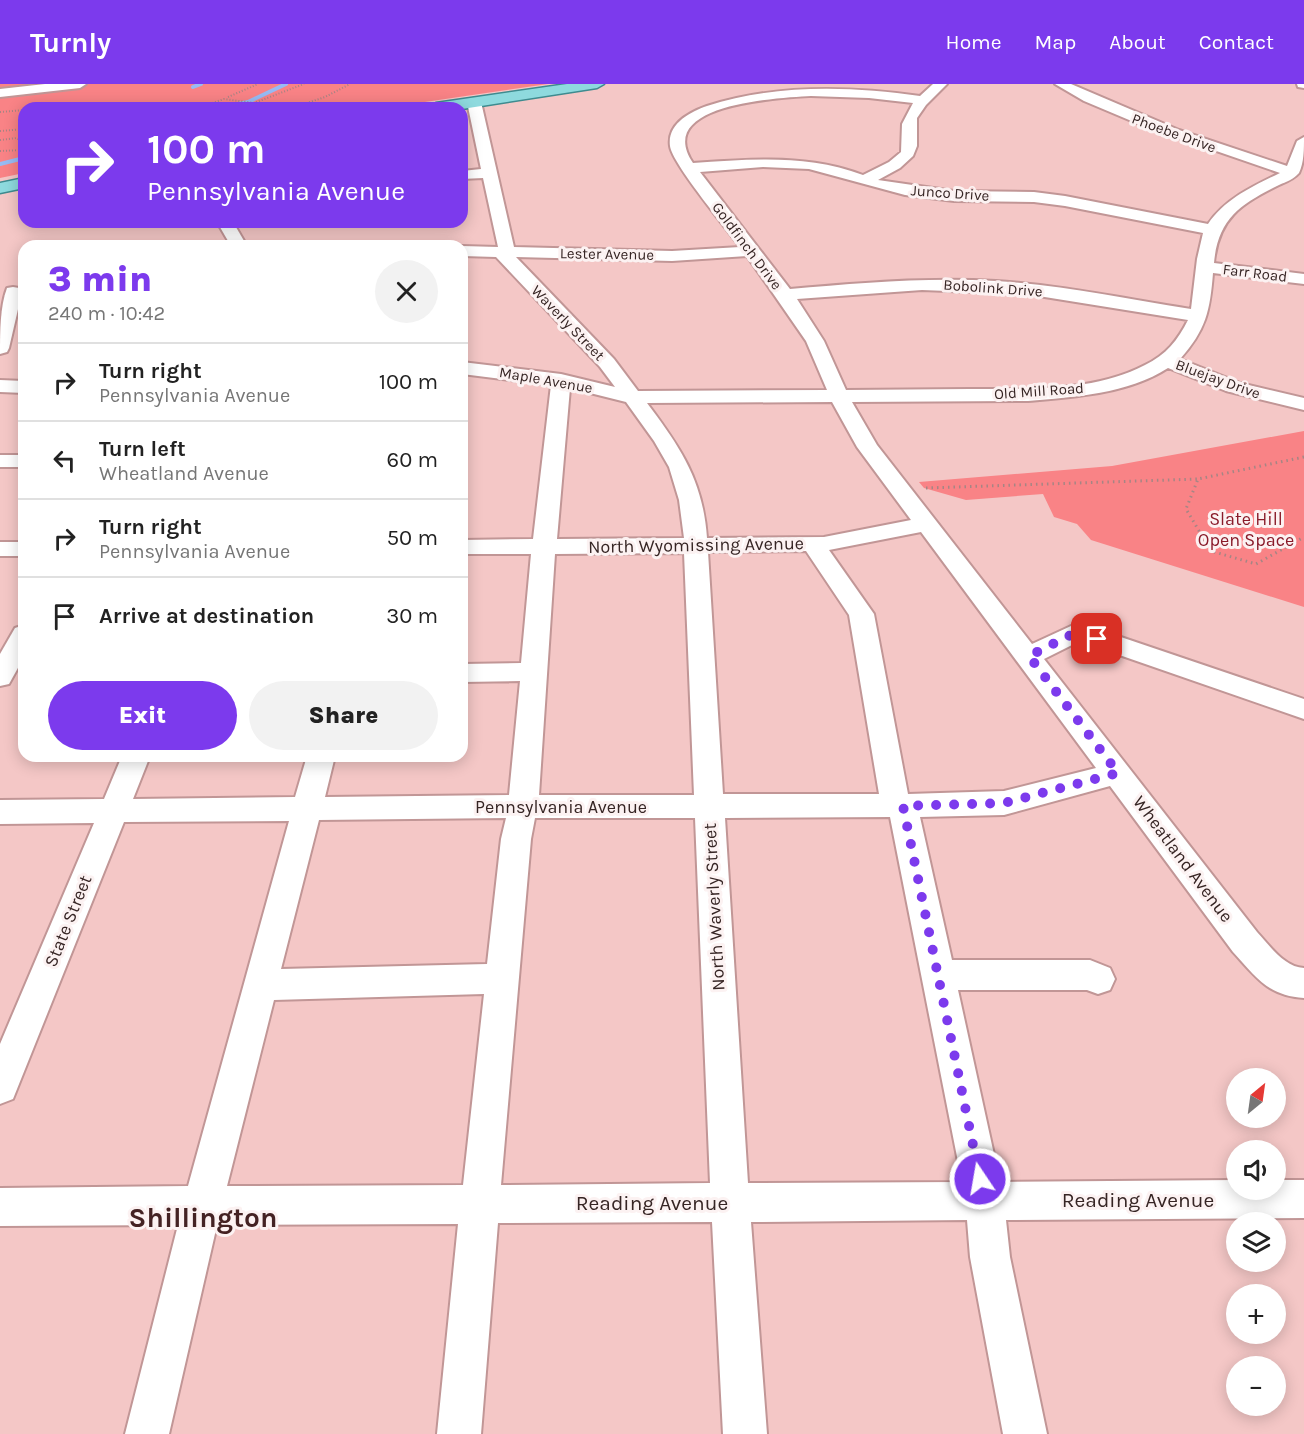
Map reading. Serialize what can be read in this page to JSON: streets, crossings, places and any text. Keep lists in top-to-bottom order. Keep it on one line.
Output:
{"streets":{"street":["Phoebe Drive","Junco Drive","Goldfinch Drive","Lester Avenue","Farr Road","Bobolink Drive","Waverly Street","Bluejay Drive","Maple Avenue","Old Mill Road","North Wyomissing Avenue","Pennsylvania Avenue","Wheatland Avenue","North Waverly Street","State Street","Reading Avenue"]},"crossings":[["Junco Drive","Goldfinch Drive"],["Junco Drive","Old Mill Road"],["Goldfinch Drive","Lester Avenue"],["Goldfinch Drive","Bobolink Drive"],["Goldfinch Drive","Old Mill Road"],["Goldfinch Drive","North Wyomissing Avenue"],["Goldfinch Drive","Wheatland Avenue"],["Lester Avenue","Waverly Street"],["Farr Road","Old Mill Road"],["Bobolink Drive","Old Mill Road"],["Waverly Street","Maple Avenue"],["Waverly Street","Old Mill Road"],["Waverly Street","North Waverly Street"],["Bluejay Drive","Old Mill Road"],["Maple Avenue","Old Mill Road"],["Maple Avenue","North Waverly Street"],["Old Mill Road","North Waverly Street"],["North Wyomissing Avenue","North Waverly Street"],["Pennsylvania Avenue","Wheatland Avenue"],["Pennsylvania Avenue","North Waverly Street"],["Pennsylvania Avenue","State Street"],["North Waverly Street","Reading Avenue"]],"districts":["Shillington"],"parks":["Slate Hill Open Space"],"north":"top right","page":{"header":"Turnly","nav":["Home","Map","About","Contact"],"turn":["100 m","Pennsylvania Avenue"],"heading":["3 min","240 m · 10:42"],"list":[{"name":"Turn right","note":"Pennsylvania Avenue","value":"100 m"},{"name":"Turn left","note":"Wheatland Avenue","value":"60 m"},{"name":"Turn right","note":"Pennsylvania Avenue","value":"50 m"},{"name":"Arrive at destination","value":"30 m"}],"buttons":["Exit","Share"],"map_buttons":["+","−"]}}
